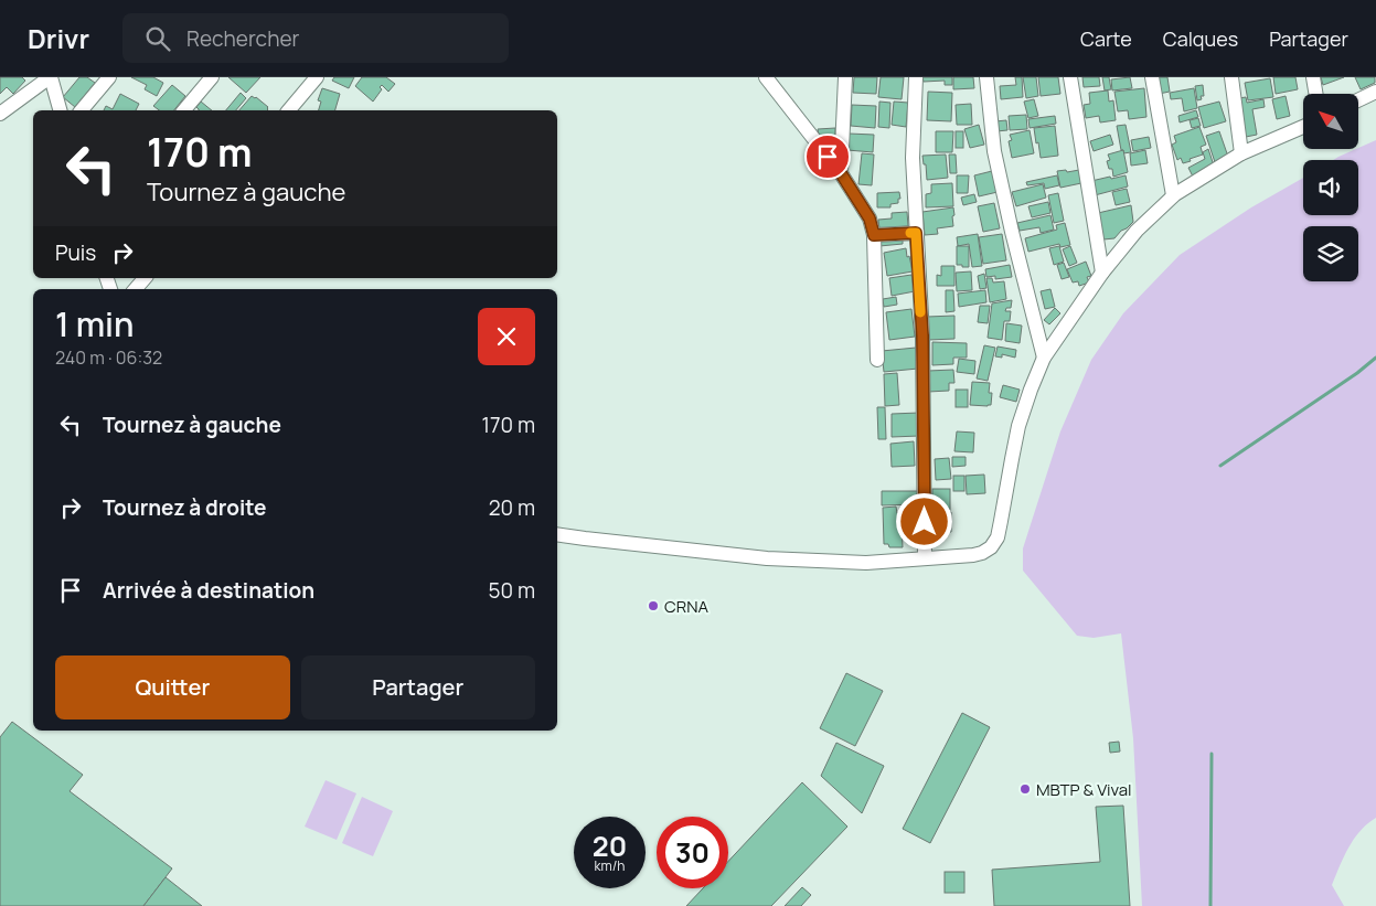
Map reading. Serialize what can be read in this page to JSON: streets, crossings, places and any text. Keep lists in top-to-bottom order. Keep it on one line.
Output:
{"places":["CRNA","MBTP & Vival"],"north":"top left","page":{"header":"Drivr","search":"Rechercher","nav":["Carte","Calques","Partager"],"turn":["170 m","Tournez à gauche"],"then":"Puis","heading":["1 min","240 m · 06:32"],"list":[{"name":"Tournez à gauche","value":"170 m"},{"name":"Tournez à droite","value":"20 m"},{"name":"Arrivée à destination","value":"50 m"}],"buttons":["Quitter","Partager"],"speed":"20 km/h","limit":"30"}}
